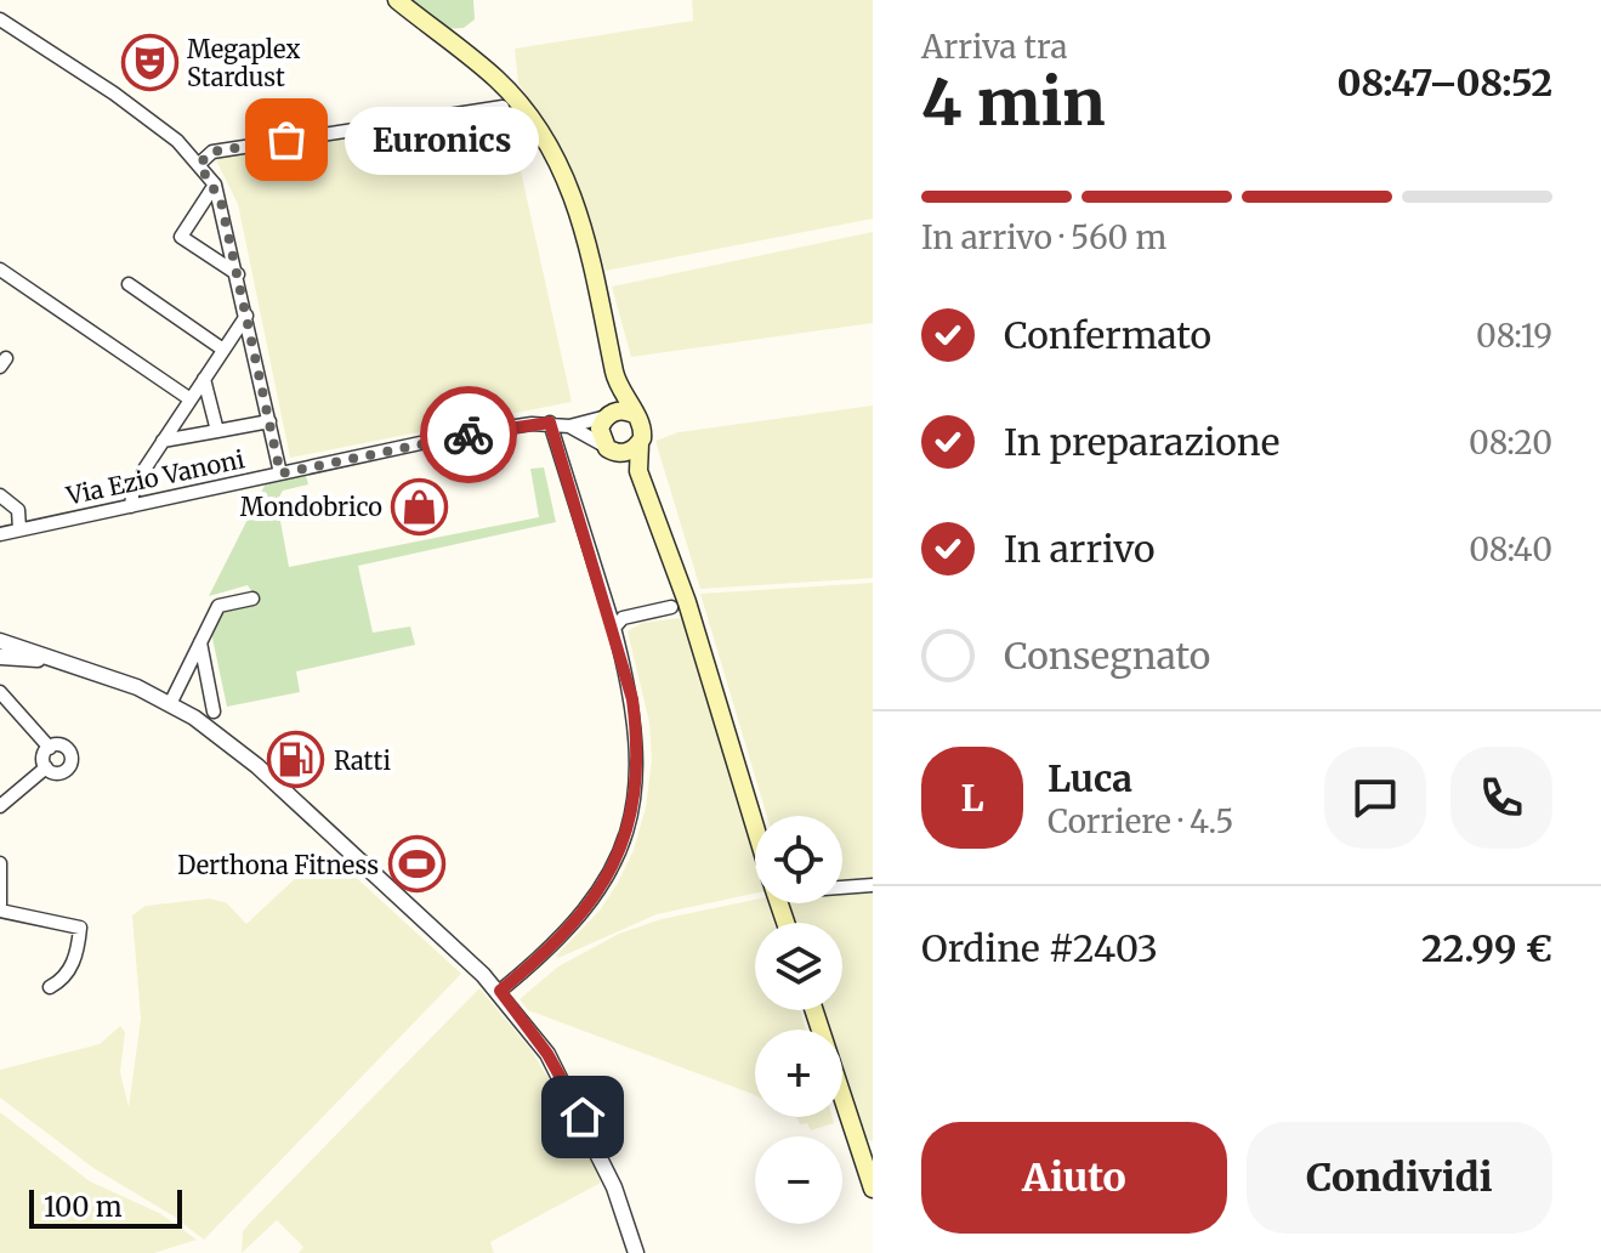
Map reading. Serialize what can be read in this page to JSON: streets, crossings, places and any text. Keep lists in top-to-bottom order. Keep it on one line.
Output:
{"streets":{"street":["Via Ezio Vanoni"]},"places":{"theatre":["Megaplex Stardust"],"other":["Euronics"],"shop":["Mondobrico"],"fuel station":["Ratti"],"sports":["Derthona Fitness"]},"scale_bar":"100 m","page":{"heading":["4 min","Arriva tra","08:47–08:52"],"panel":["Luca","Corriere · 4.5","Ordine #2403","22.99 €"],"bubble":"Euronics","bar":"In arrivo · 560 m","list":[["Confermato","08:19"],["In preparazione","08:20"],["In arrivo","08:40"],"Consegnato"],"round":"L","map_buttons":["+","−"],"buttons":["Aiuto","Condividi"],"scale":"100 m"}}
